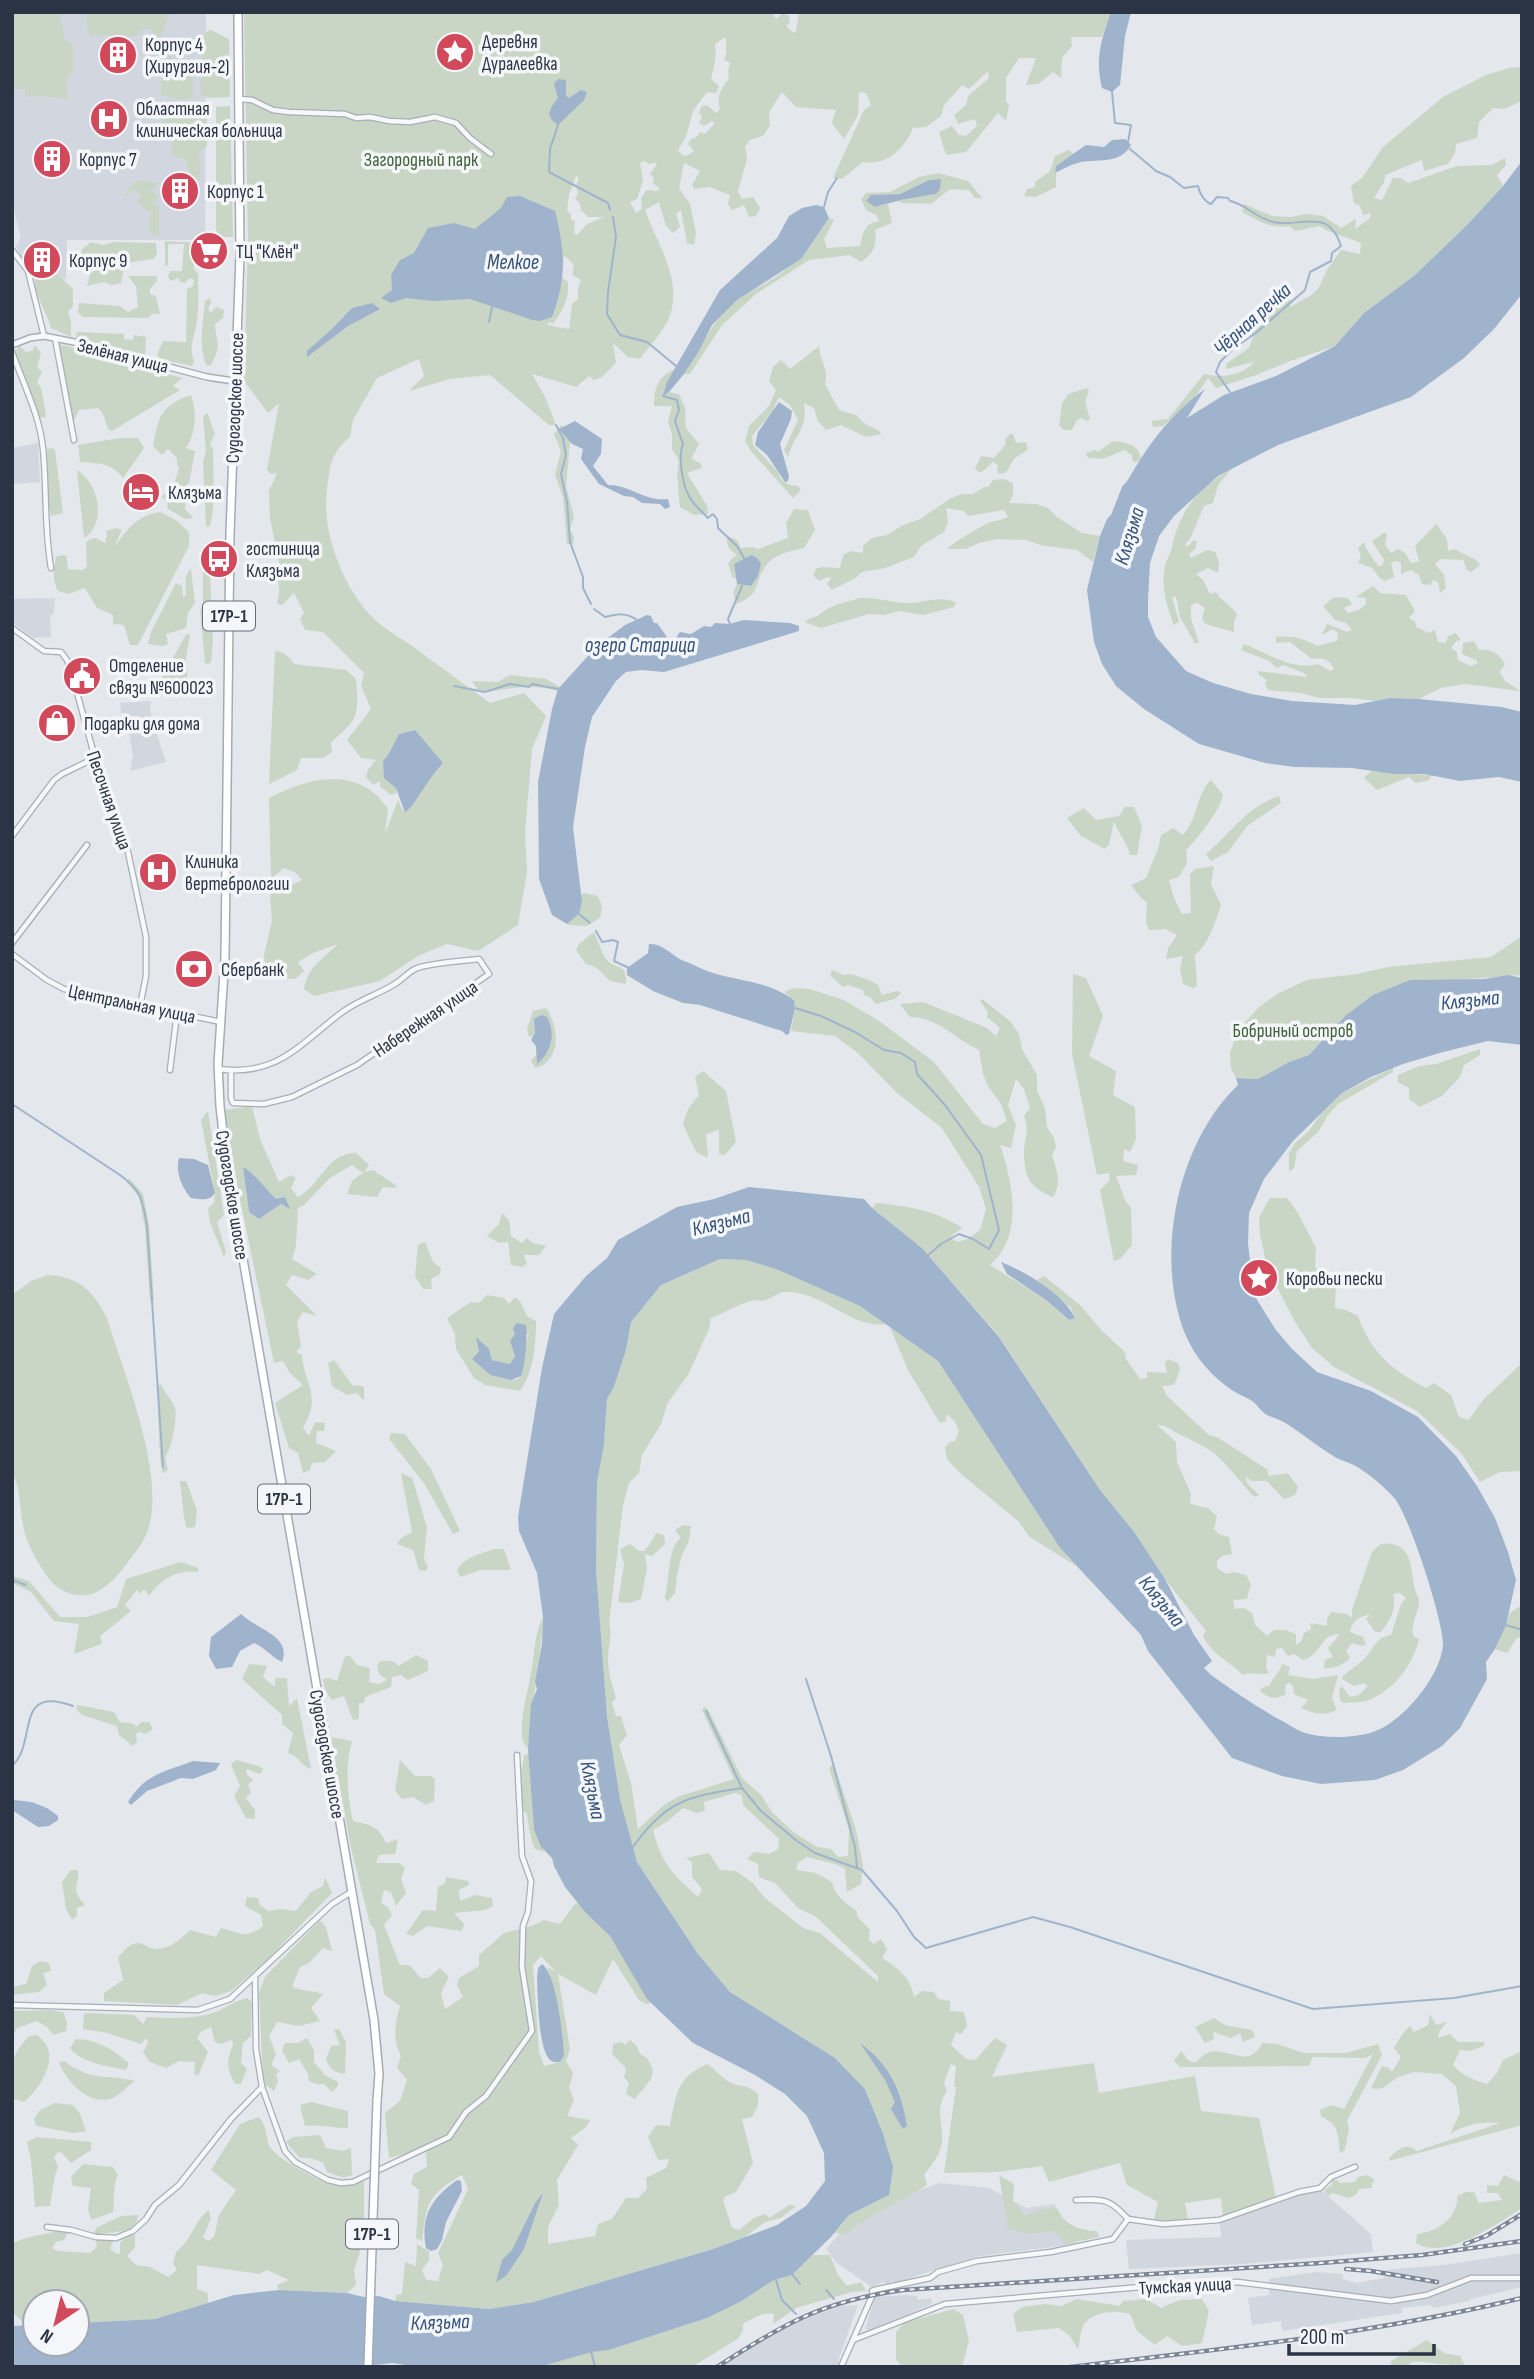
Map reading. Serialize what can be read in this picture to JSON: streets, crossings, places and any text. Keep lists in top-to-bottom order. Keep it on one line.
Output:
{"streets":{"main road":["Судогодское шоссе","17Р-1"],"street":["Зелёная улица","Песочная улица","Центральная улица","Набережная улица","Тумская улица"]},"crossings":[["Зелёная улица","Судогодское шоссе"],["Судогодское шоссе","Центральная улица"],["Судогодское шоссе","Набережная улица"],["Песочная улица","Центральная улица"]],"water":["Мелкое","Чёрная речка","Клязьма","озеро Старица"],"parks":["Загородный парк","Бобриный остров"],"places":{"place":["Деревня Дуралеевка","Коровьи пески"],"building":["Корпус 4 (Хирургия-2)","Корпус 7","Корпус 1","Корпус 9"],"hospital":["Областная клиническая больница","Клиника вертебрологии"],"supermarket":["ТЦ \"Клён\""],"hotel":["Клязьма"],"bus stop":["гостиница Клязьма"],"public building":["Отделение связи №600023"],"shop":["Подарки для дома"],"bank":["Сбербанк"]},"scale_bar":"200 m","north":"bottom left"}
